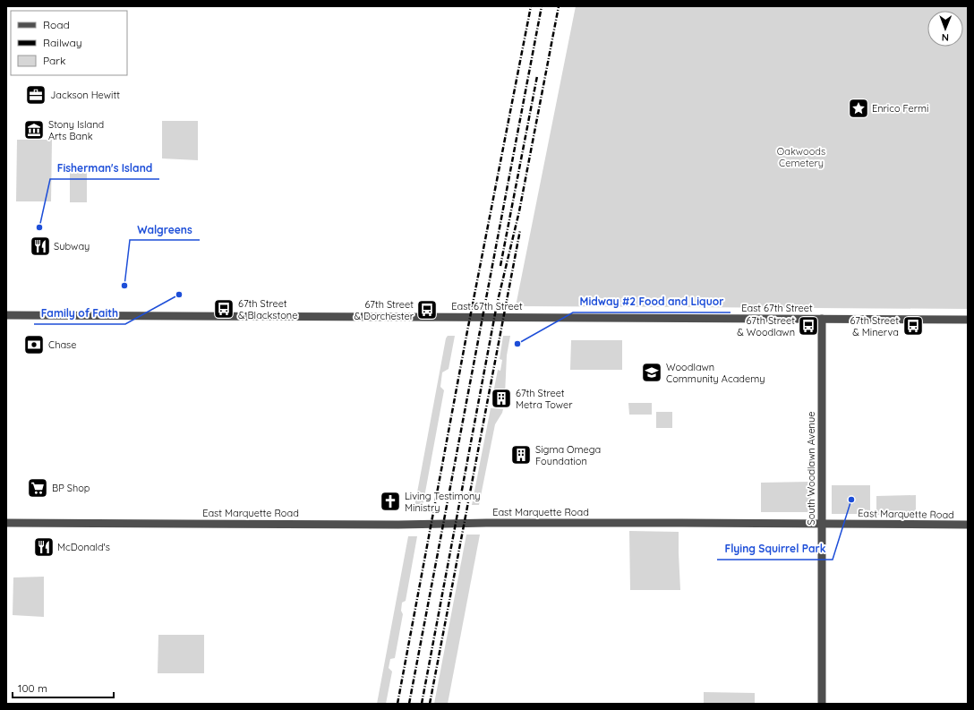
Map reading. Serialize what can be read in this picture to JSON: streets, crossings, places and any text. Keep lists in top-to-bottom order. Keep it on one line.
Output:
{"streets":{"street":["East 67th Street","South Woodlawn Avenue","East Marquette Road"]},"crossings":[["East 67th Street","South Woodlawn Avenue"],["South Woodlawn Avenue","East Marquette Road"]],"parks":["Oakwoods Cemetery"],"places":{"office":["Jackson Hewitt"],"place":["Enrico Fermi"],"museum":["Stony Island Arts Bank"],"other":["Fisherman's Island","Walgreens","Family of Faith","Midway #2 Food and Liquor","Flying Squirrel Park"],"restaurant":["Subway","McDonald's"],"bus stop":["67th Street & Blackstone","67th Street & Dorchester","67th Street & Woodlawn","67th Street & Minerva"],"bank":["Chase"],"school or university":["Woodlawn Community Academy"],"building":["67th Street Metra Tower","Sigma Omega Foundation"],"supermarket":["BP Shop"],"church":["Living Testimony Ministry"]},"legend":["Road","Railway","Park"],"scale_bar":"100 m","north":"bottom"}
